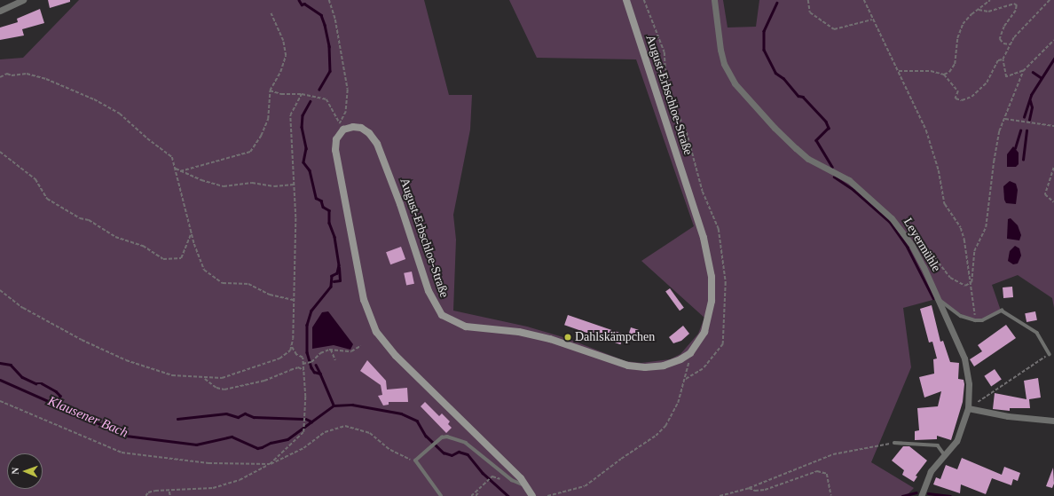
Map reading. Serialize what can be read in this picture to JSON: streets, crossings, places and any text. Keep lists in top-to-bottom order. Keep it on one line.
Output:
{"streets":{"main road":["August-Erbschloe-Straße"],"street":["Leyermühle"]},"water":["Klausener Bach"],"places":["Dahlskämpchen"],"north":"left"}
